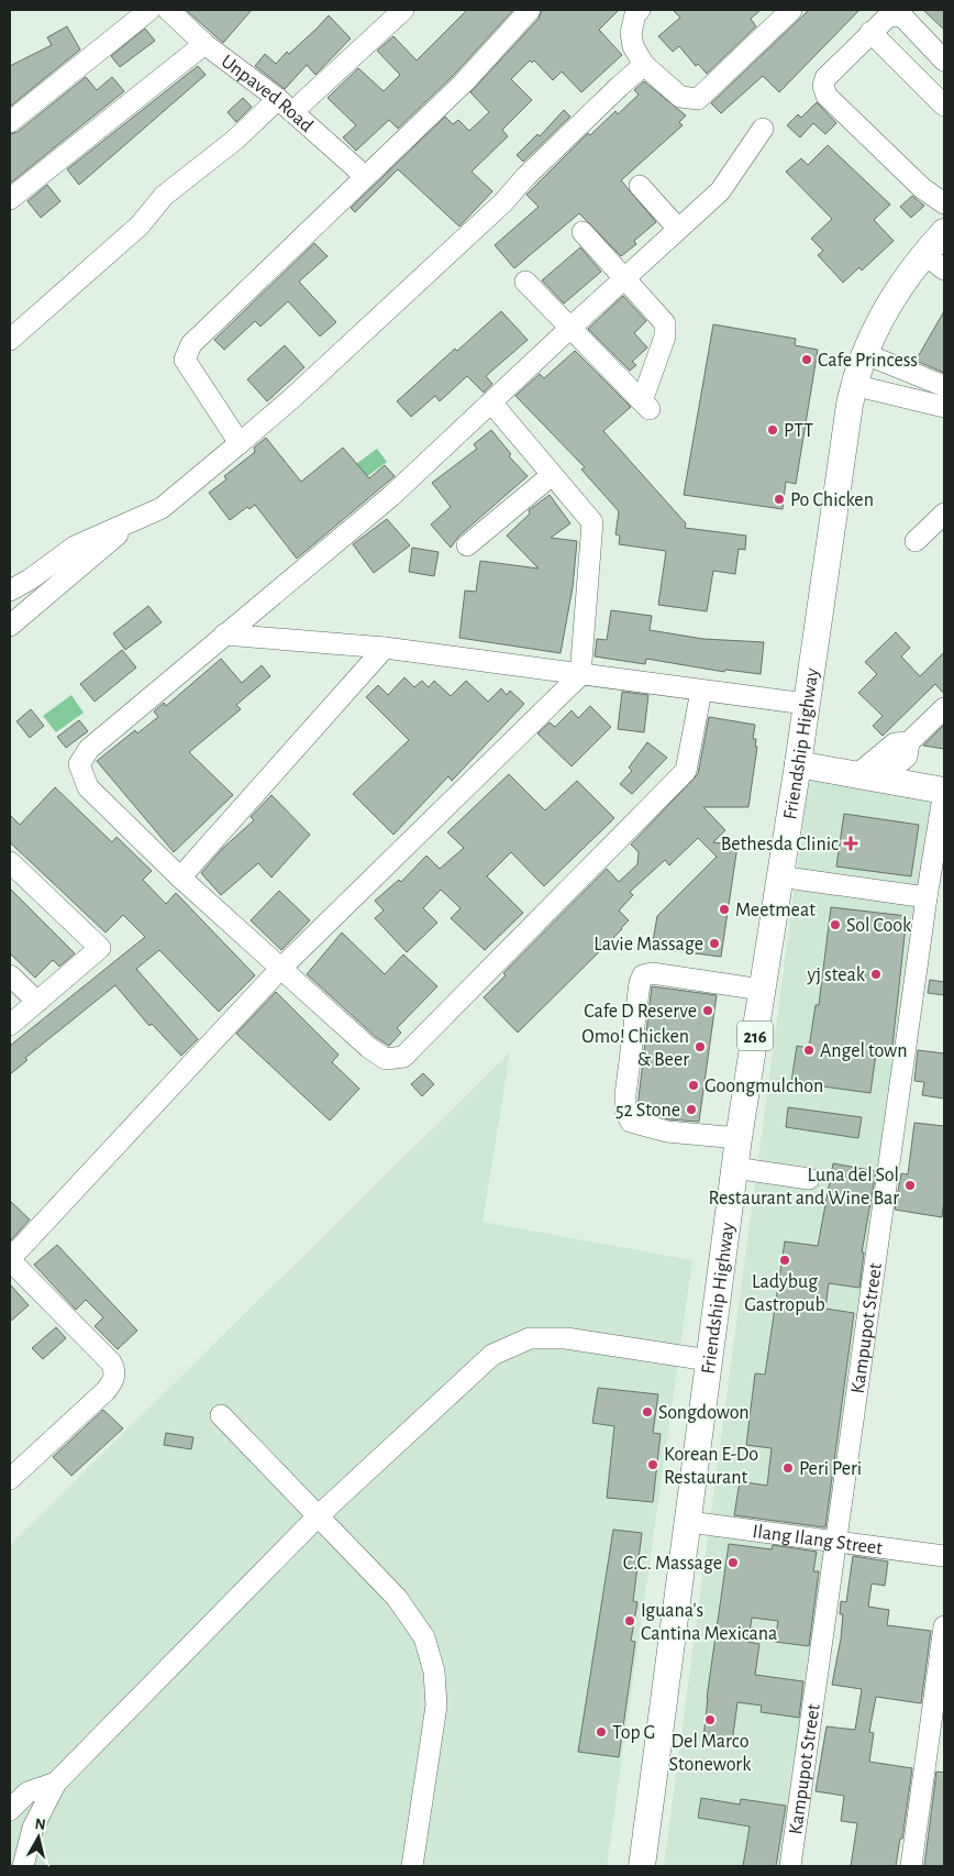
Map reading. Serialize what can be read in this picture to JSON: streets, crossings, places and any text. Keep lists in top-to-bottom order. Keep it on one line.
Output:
{"streets":{"main road":["Friendship Highway","216"],"street":["Unpaved Road","Kampupot Street","Ilang Ilang Street"]},"crossings":[["Friendship Highway","Ilang Ilang Street"],["Kampupot Street","Ilang Ilang Street"]],"places":{"other":["Cafe Princess","PTT","Po Chicken","Meetmeat","Sol Cook","Lavie Massage","yj steak","Cafe D Reserve","Omo! Chicken & Beer","Angel town","Goongmulchon","52 Stone","Luna del Sol Restaurant and Wine Bar","Ladybug Gastropub","Songdowon","Korean E-Do Restaurant","Peri Peri","C.C. Massage","Iguana's Cantina Mexicana","Del Marco Stonework","Top G"],"health":["Bethesda Clinic"]},"north":"top"}
